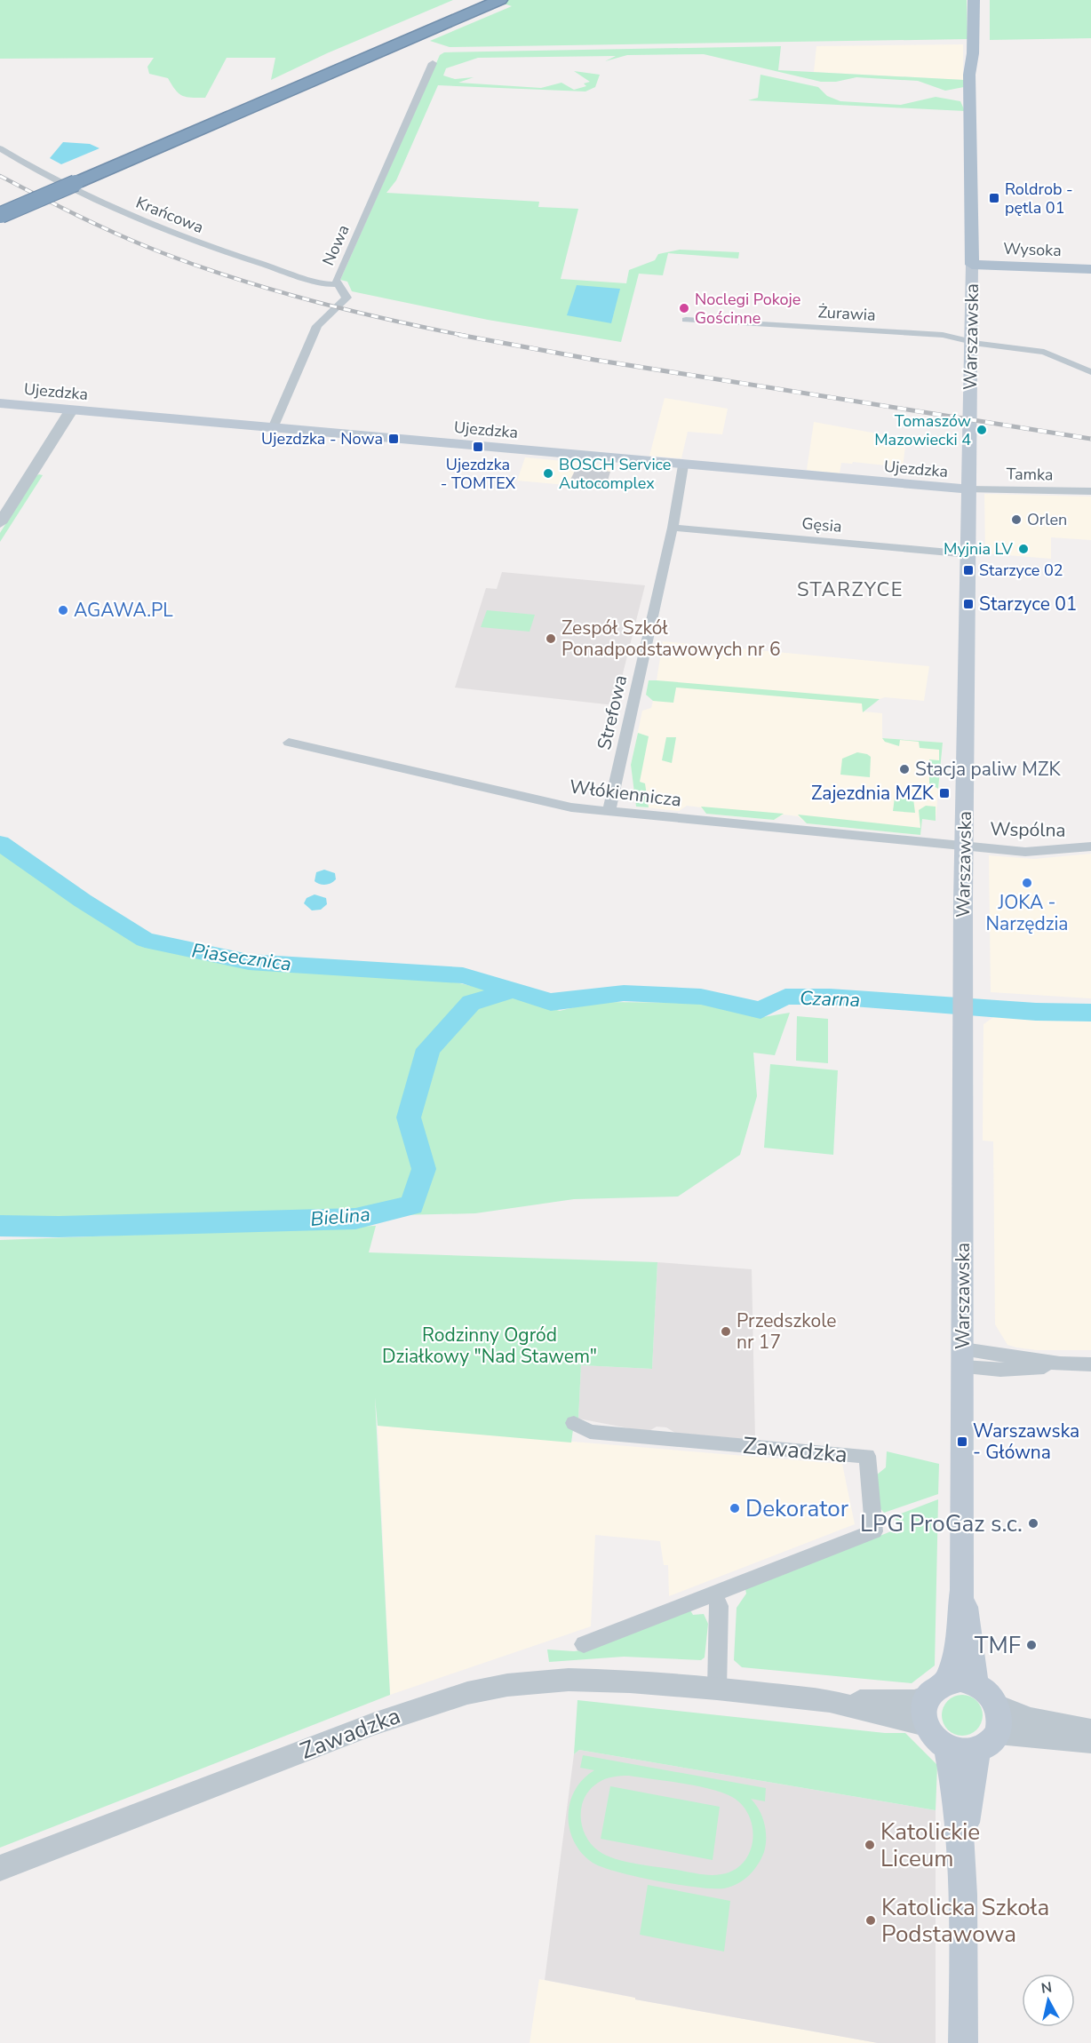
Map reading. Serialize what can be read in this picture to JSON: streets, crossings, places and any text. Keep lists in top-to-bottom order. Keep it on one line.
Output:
{"streets":{"main road":["Wysoka","Warszawska","Ujezdzka"],"street":["Krańcowa","Nowa","Żurawia","Tamka","Gęsia","Strefowa","Włókiennicza","Wspólna","Zawadzka"]},"crossings":[["Krańcowa","Nowa"],["Nowa","Ujezdzka"],["Wysoka","Warszawska"],["Żurawia","Warszawska"],["Warszawska","Ujezdzka"],["Warszawska","Tamka"],["Warszawska","Gęsia"],["Warszawska","Włókiennicza"],["Warszawska","Wspólna"],["Warszawska","Zawadzka"],["Ujezdzka","Tamka"],["Ujezdzka","Strefowa"],["Gęsia","Strefowa"],["Strefowa","Włókiennicza"],["Włókiennicza","Wspólna"]],"districts":["STARZYCE"],"water":["Piasecznica","Czarna","Bielina"],"parks":["Rodzinny Ogród Działkowy \"Nad Stawem\""],"places":{"transit":["Roldrob - pętla 01","Ujezdzka - Nowa","Ujezdzka - TOMTEX","Starzyce 02","Starzyce 01","Zajezdnia MZK","Warszawska - Główna"],"other":["Noclegi Pokoje Gościnne","Tomaszów Mazowiecki 4","BOSCH Service Autocomplex","Orlen","Myjnia LV","AGAWA.PL","Zespół Szkół Ponadpodstawowych nr 6","Stacja paliw MZK","JOKA - Narzędzia","Przedszkole nr 17","Dekorator","LPG ProGaz s.c.","TMF","Katolickie Liceum","Katolicka Szkoła Podstawowa"]},"north":"top"}
